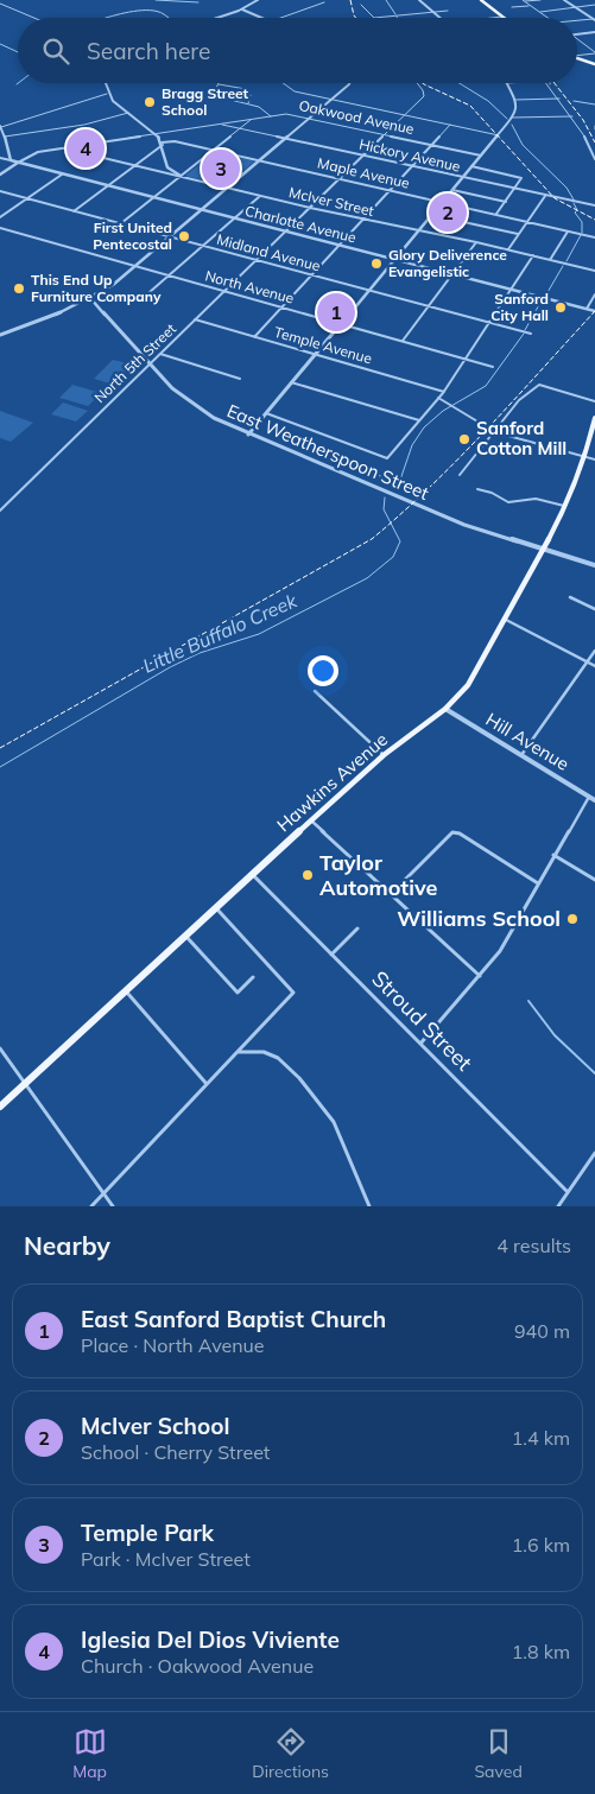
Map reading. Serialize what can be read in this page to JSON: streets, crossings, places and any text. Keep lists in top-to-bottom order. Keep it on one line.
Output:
{"streets":{"main road":["Hawkins Avenue"],"street":["Oakwood Avenue","Hickory Avenue","Maple Avenue","McIver Street","Charlotte Avenue","Midland Avenue","North Avenue","Temple Avenue","North 5th Street","East Weatherspoon Street","Hill Avenue","Stroud Street"]},"crossings":[["Oakwood Avenue","Hickory Avenue"],["Oakwood Avenue","McIver Street"],["Oakwood Avenue","Charlotte Avenue"],["Oakwood Avenue","North 5th Street"],["Hickory Avenue","North 5th Street"],["Maple Avenue","North 5th Street"],["McIver Street","North 5th Street"],["Charlotte Avenue","North 5th Street"],["Midland Avenue","North 5th Street"],["North Avenue","North 5th Street"],["Temple Avenue","North 5th Street"],["North 5th Street","East Weatherspoon Street"],["East Weatherspoon Street","Hawkins Avenue"],["Hill Avenue","Hawkins Avenue"],["Hawkins Avenue","Stroud Street"]],"water":["Little Buffalo Creek"],"places":["Bragg Street School","First United Pentecostal","Glory Deliverence Evangelistic","This End Up Furniture Company","Sanford City Hall","Sanford Cotton Mill","Taylor Automotive","Williams School"],"page":{"search":"Search here","pins":["4","3","2","1"],"heading":["Nearby","4 results"],"list":[{"mark":"1","name":"East Sanford Baptist Church","note":"Place · North Avenue","value":"940 m"},{"mark":"2","name":"McIver School","note":"School · Cherry Street","value":"1.4 km"},{"mark":"3","name":"Temple Park","note":"Park · McIver Street","value":"1.6 km"},{"mark":"4","name":"Iglesia Del Dios Viviente","note":"Church · Oakwood Avenue","value":"1.8 km"}],"nav":["Map","Directions","Saved"]}}
